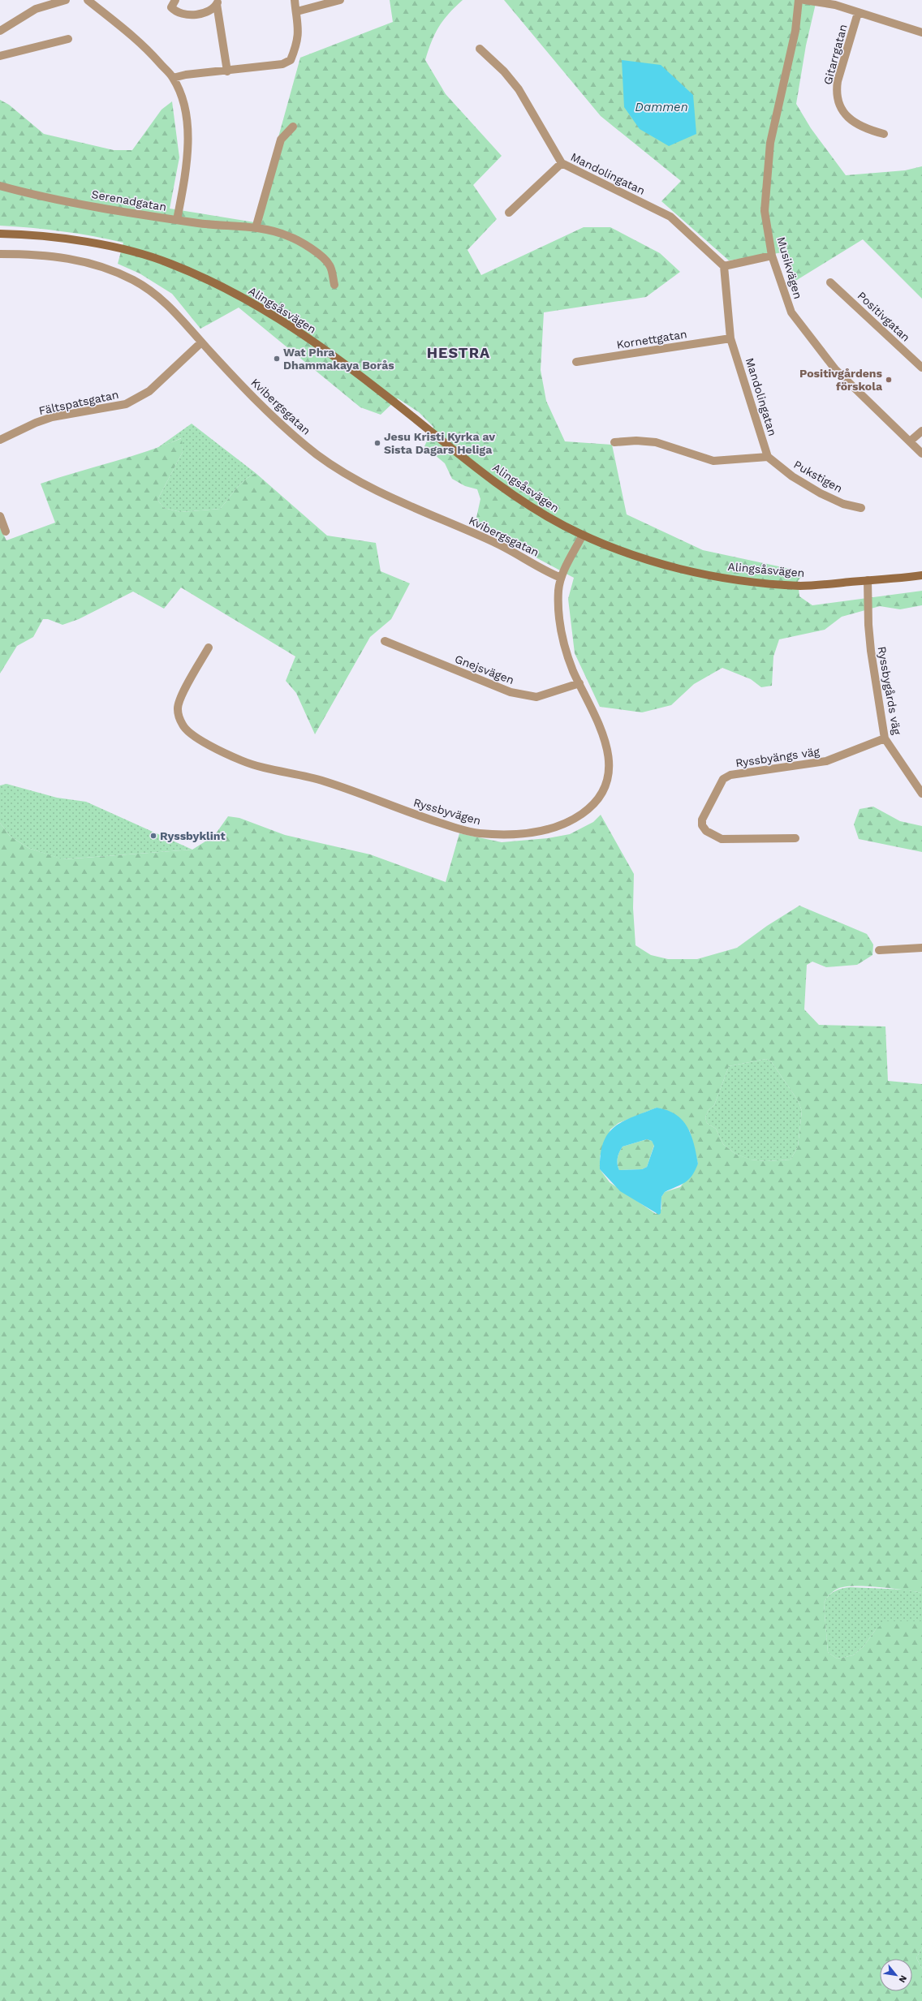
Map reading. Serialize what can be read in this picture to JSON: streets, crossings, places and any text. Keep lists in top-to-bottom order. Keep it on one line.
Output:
{"streets":{"main road":["Alingsåsvägen"],"street":["Gitarrgatan","Mandolingatan","Serenadgatan","Musikvägen","Positivgatan","Kornettgatan","Fältspatsgatan","Kvibergsgatan","Pukstigen","Gnejsvägen","Ryssbygårds väg","Ryssbyängs väg","Ryssbyvägen"]},"crossings":[["Mandolingatan","Kornettgatan"],["Mandolingatan","Pukstigen"],["Alingsåsvägen","Ryssbygårds väg"],["Alingsåsvägen","Ryssbyvägen"],["Fältspatsgatan","Kvibergsgatan"],["Kvibergsgatan","Ryssbyvägen"],["Gnejsvägen","Ryssbyvägen"],["Ryssbygårds väg","Ryssbyängs väg"]],"districts":["HESTRA"],"water":["Dammen"],"places":["Wat Phra Dhammakaya Borås","Positivgårdens förskola","Jesu Kristi Kyrka av Sista Dagars Heliga","Ryssbyklint"],"north":"bottom right"}
